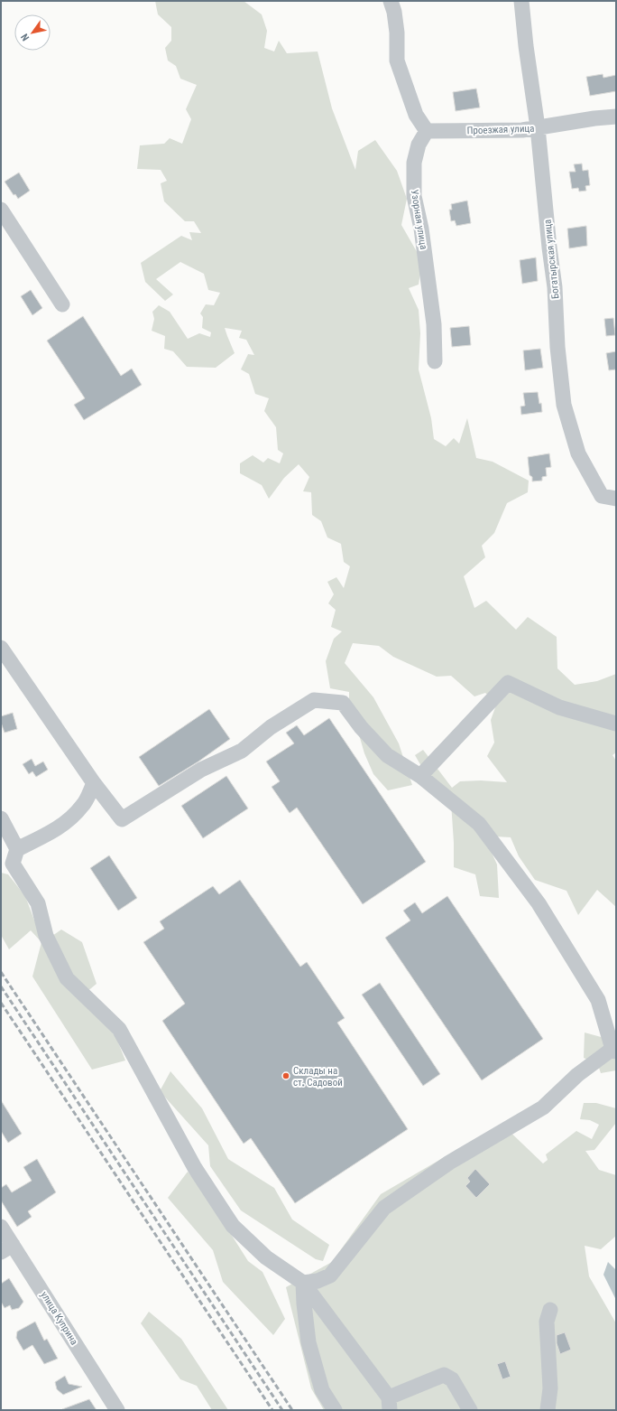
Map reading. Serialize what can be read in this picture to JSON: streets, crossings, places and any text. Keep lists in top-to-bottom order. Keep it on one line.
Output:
{"streets":{"street":["Проезжая улица","Узорная улица","Богатырская улица","улица Куприна"]},"crossings":[["Проезжая улица","Узорная улица"],["Проезжая улица","Богатырская улица"]],"places":["Склады на ст. Садовой"],"north":"bottom left"}
